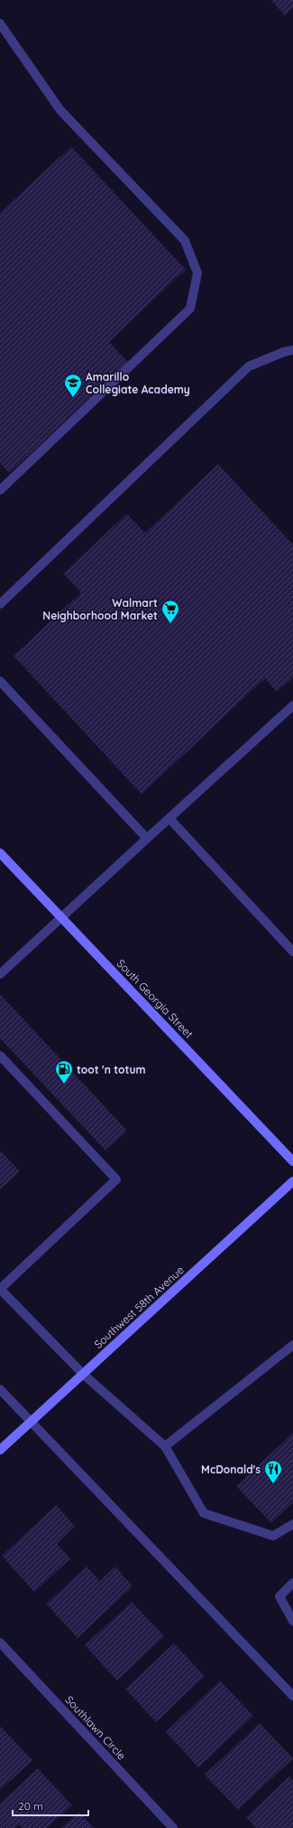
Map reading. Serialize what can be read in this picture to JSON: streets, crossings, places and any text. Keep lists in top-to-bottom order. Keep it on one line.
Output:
{"streets":{"main road":["South Georgia Street","Southwest 58th Avenue"],"street":["Southlawn Circle"]},"places":{"school or university":["Amarillo Collegiate Academy"],"supermarket":["Walmart Neighborhood Market"],"fuel station":["toot 'n totum"],"restaurant":["McDonald's"]},"scale_bar":"20 m"}
